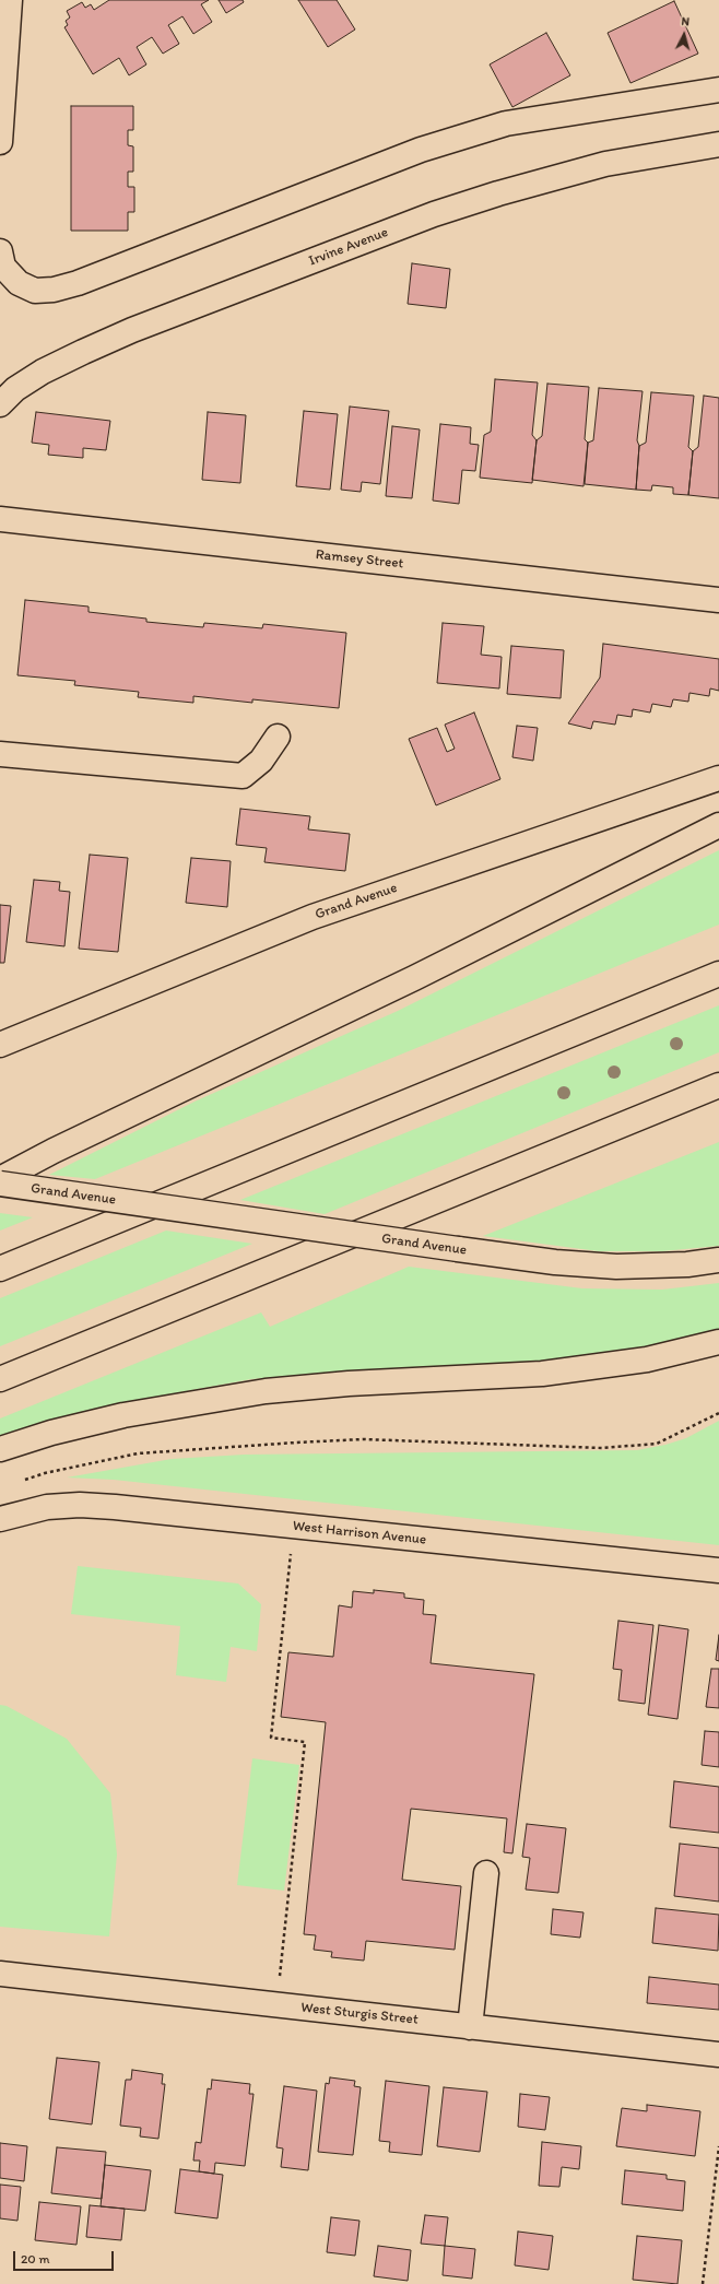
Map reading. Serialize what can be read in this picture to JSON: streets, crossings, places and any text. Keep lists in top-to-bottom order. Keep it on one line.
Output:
{"streets":{"main road":["Irvine Avenue","Ramsey Street","Grand Avenue","West Harrison Avenue","West Sturgis Street"]},"scale_bar":"20 m","north":"top"}
